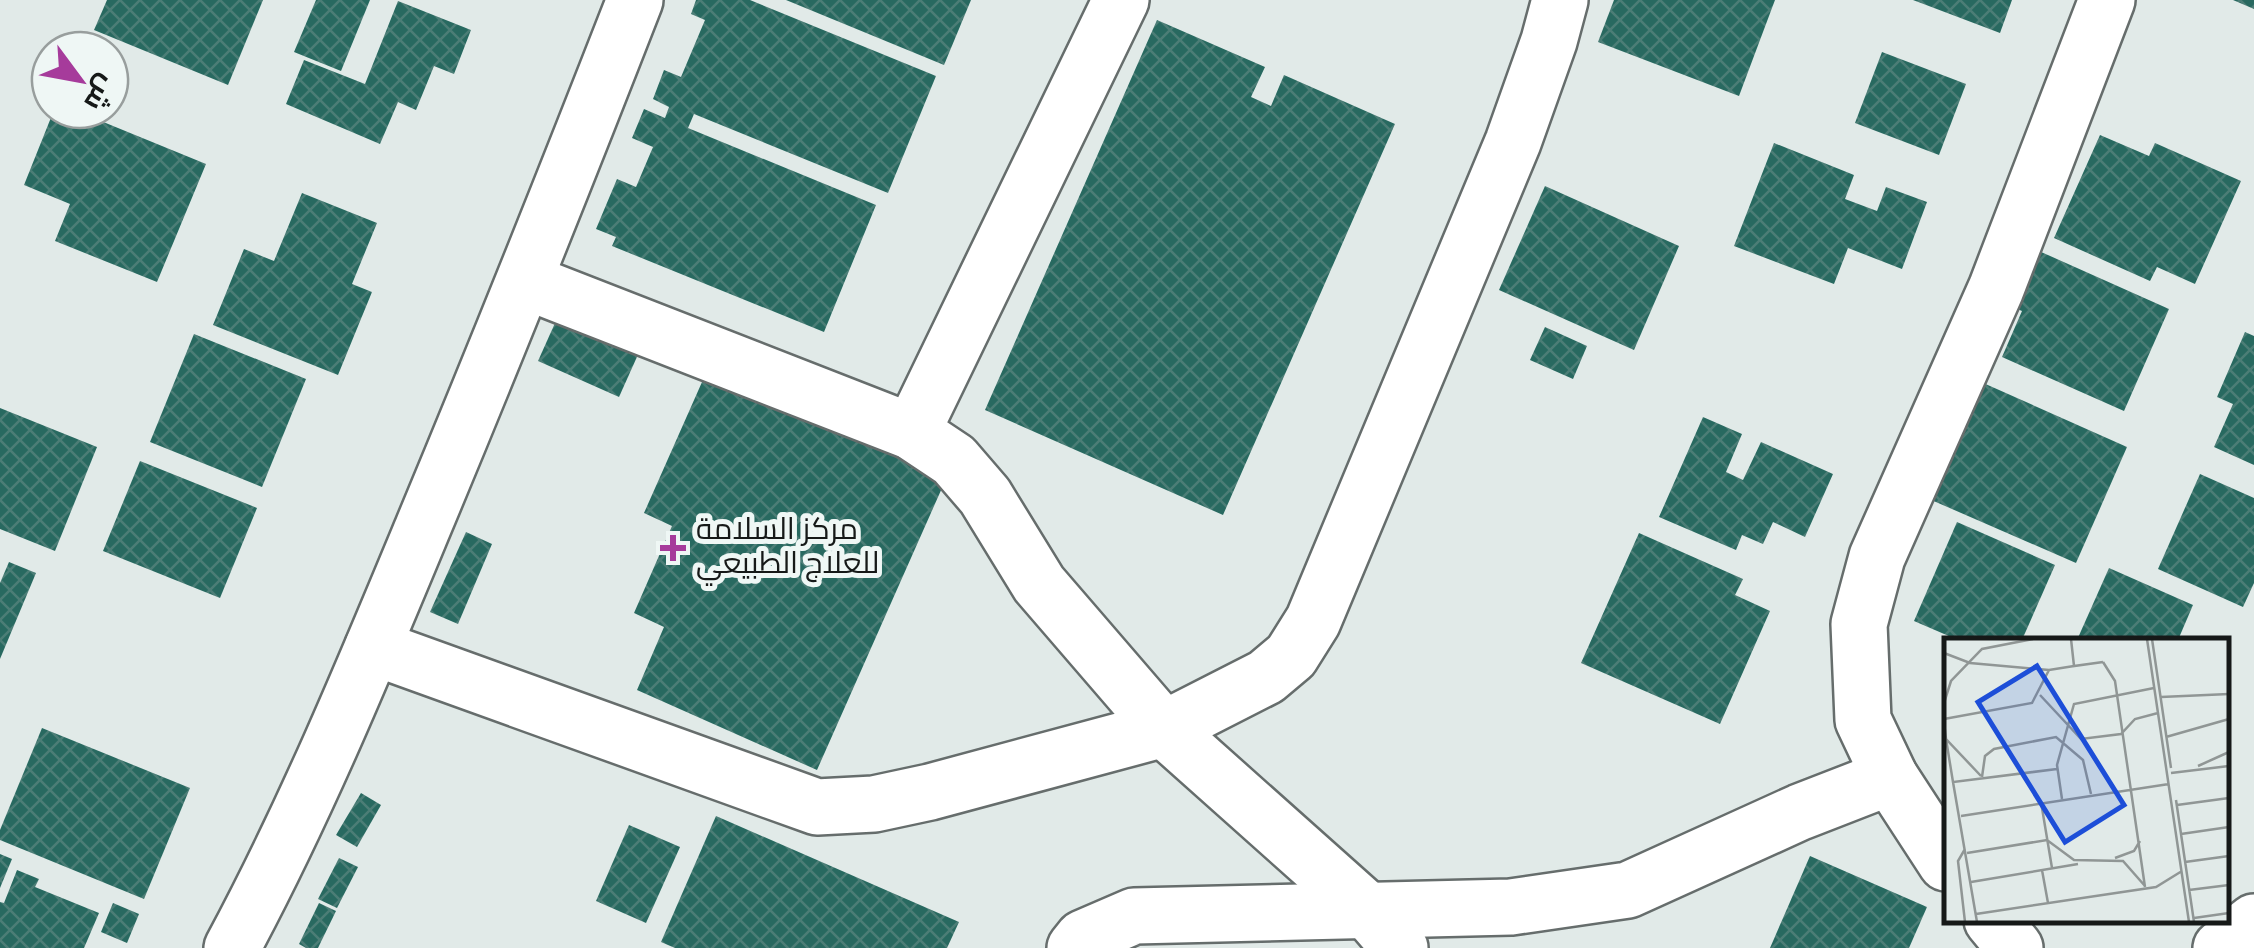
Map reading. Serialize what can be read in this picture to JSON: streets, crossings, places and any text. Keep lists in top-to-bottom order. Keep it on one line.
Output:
{"places":{"health":["مركز السلامة للعلاج الطبيعي"]},"north":"bottom right"}
